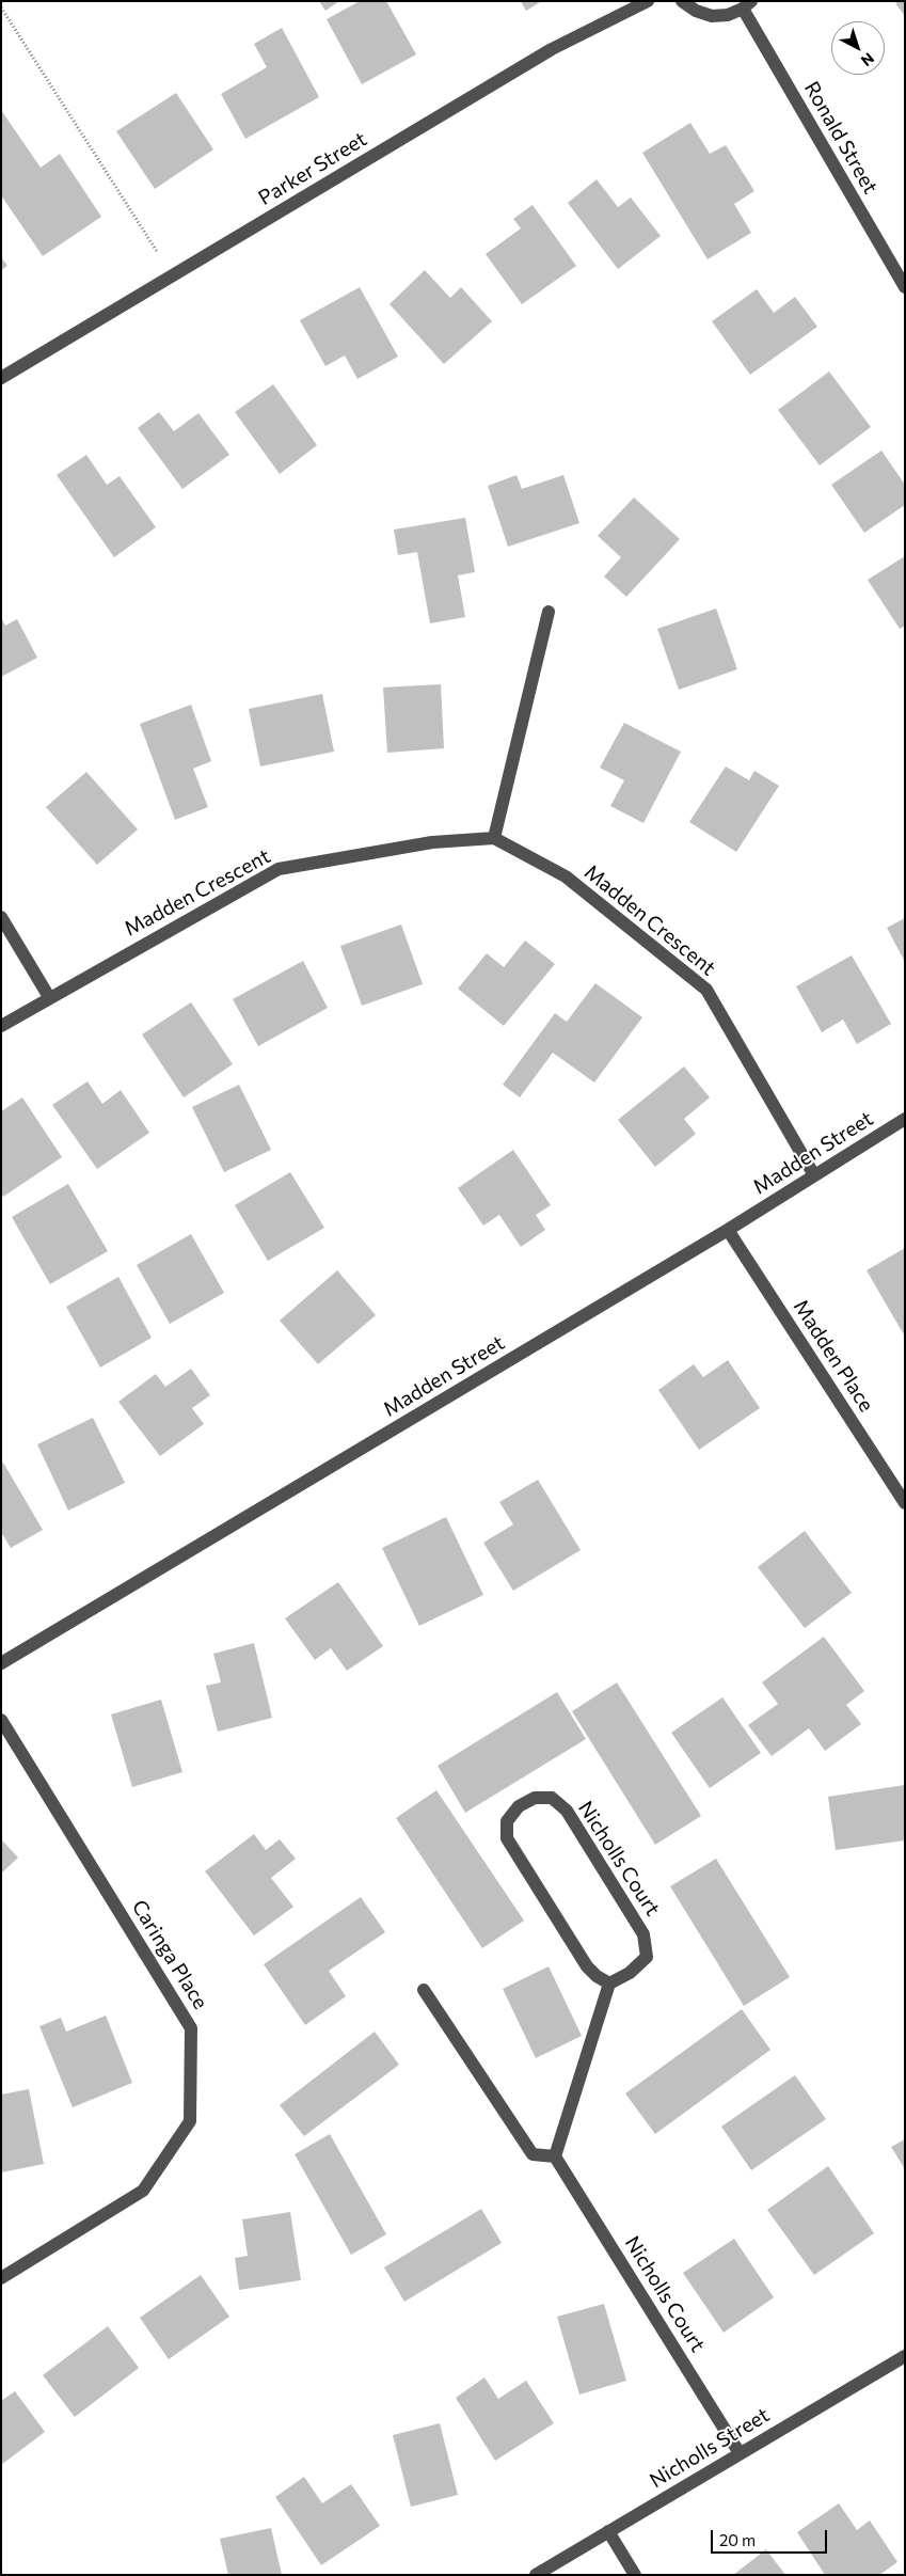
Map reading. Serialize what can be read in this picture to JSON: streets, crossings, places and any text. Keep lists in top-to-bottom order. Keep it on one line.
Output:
{"streets":{"street":["Ronald Street","Parker Street","Madden Crescent","Madden Street","Madden Place","Nicholls Court","Caringa Place","Nicholls Street"]},"crossings":[["Madden Crescent","Madden Street"],["Madden Street","Madden Place"],["Nicholls Court","Nicholls Street"]],"scale_bar":"20 m","north":"bottom right"}
